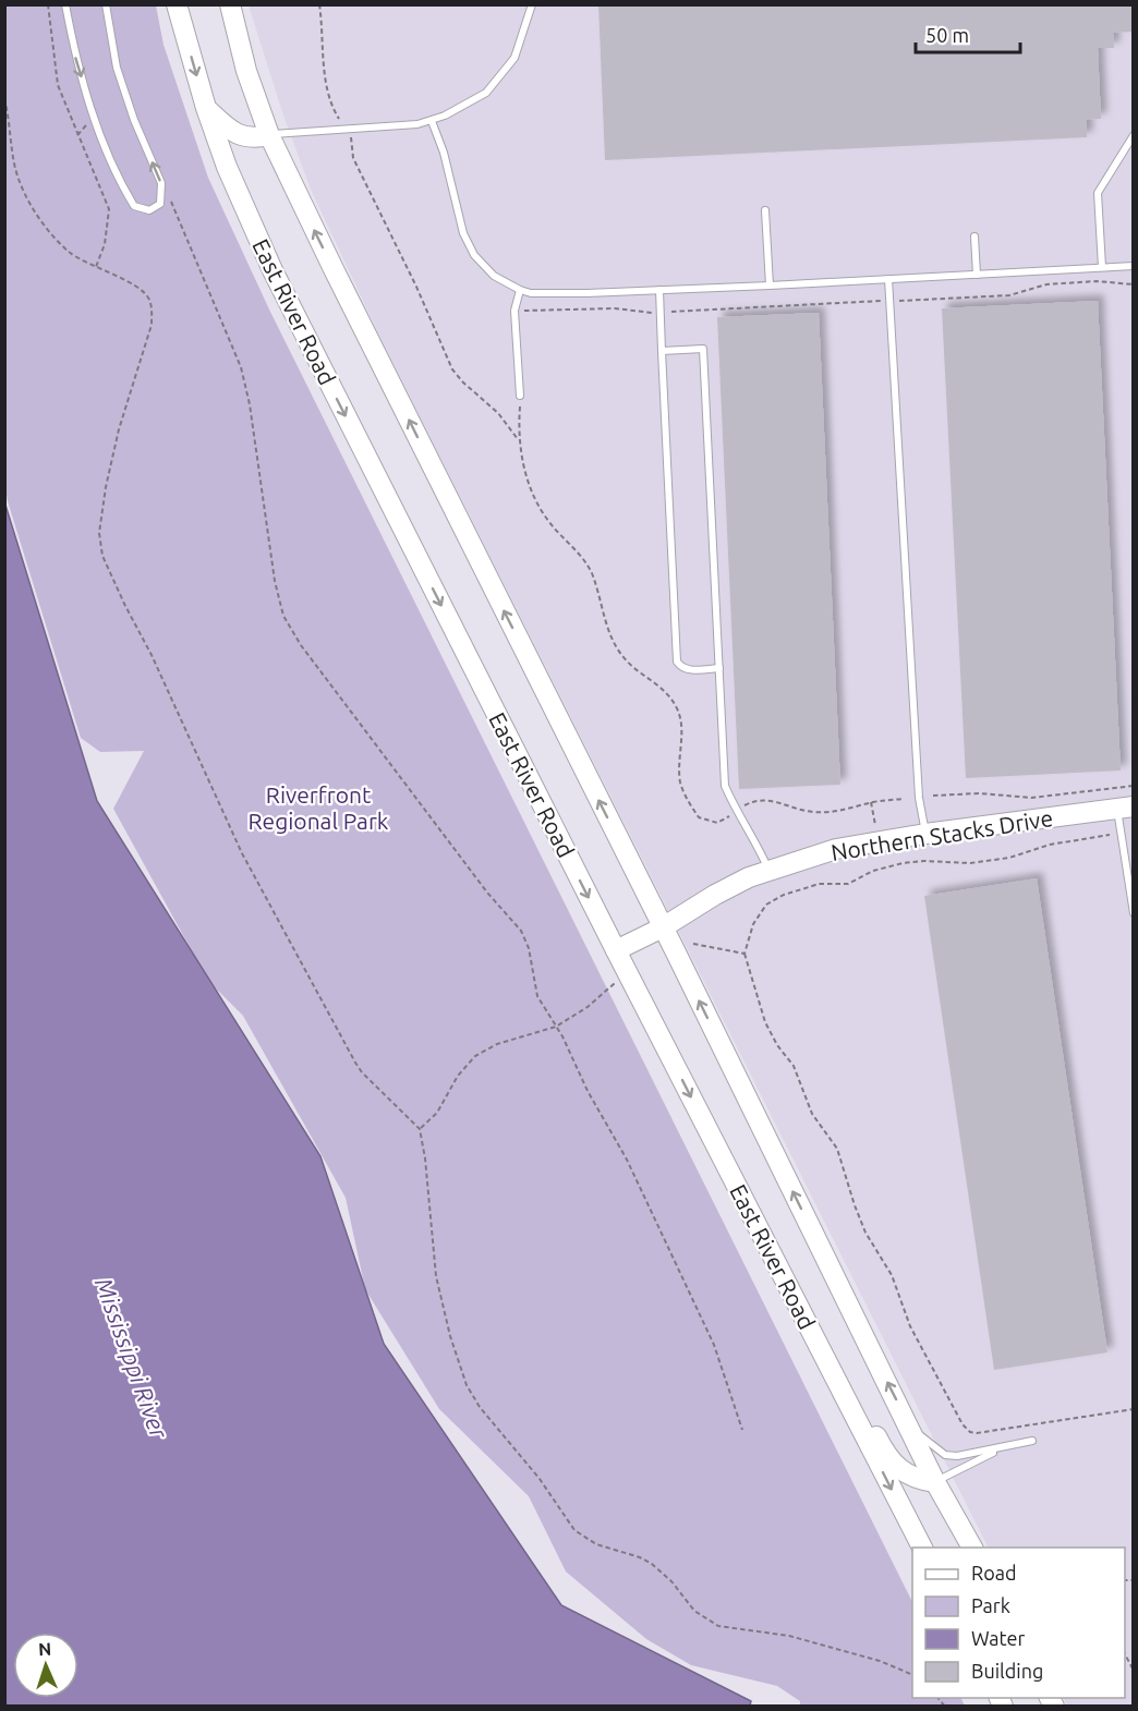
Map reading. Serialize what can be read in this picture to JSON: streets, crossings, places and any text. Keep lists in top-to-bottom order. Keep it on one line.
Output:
{"streets":{"street":["East River Road","Northern Stacks Drive"]},"crossings":[["East River Road","Northern Stacks Drive"]],"water":["Mississippi River"],"parks":["Riverfront Regional Park"],"legend":["Road","Park","Water","Building"],"scale_bar":"50 m","north":"top"}
